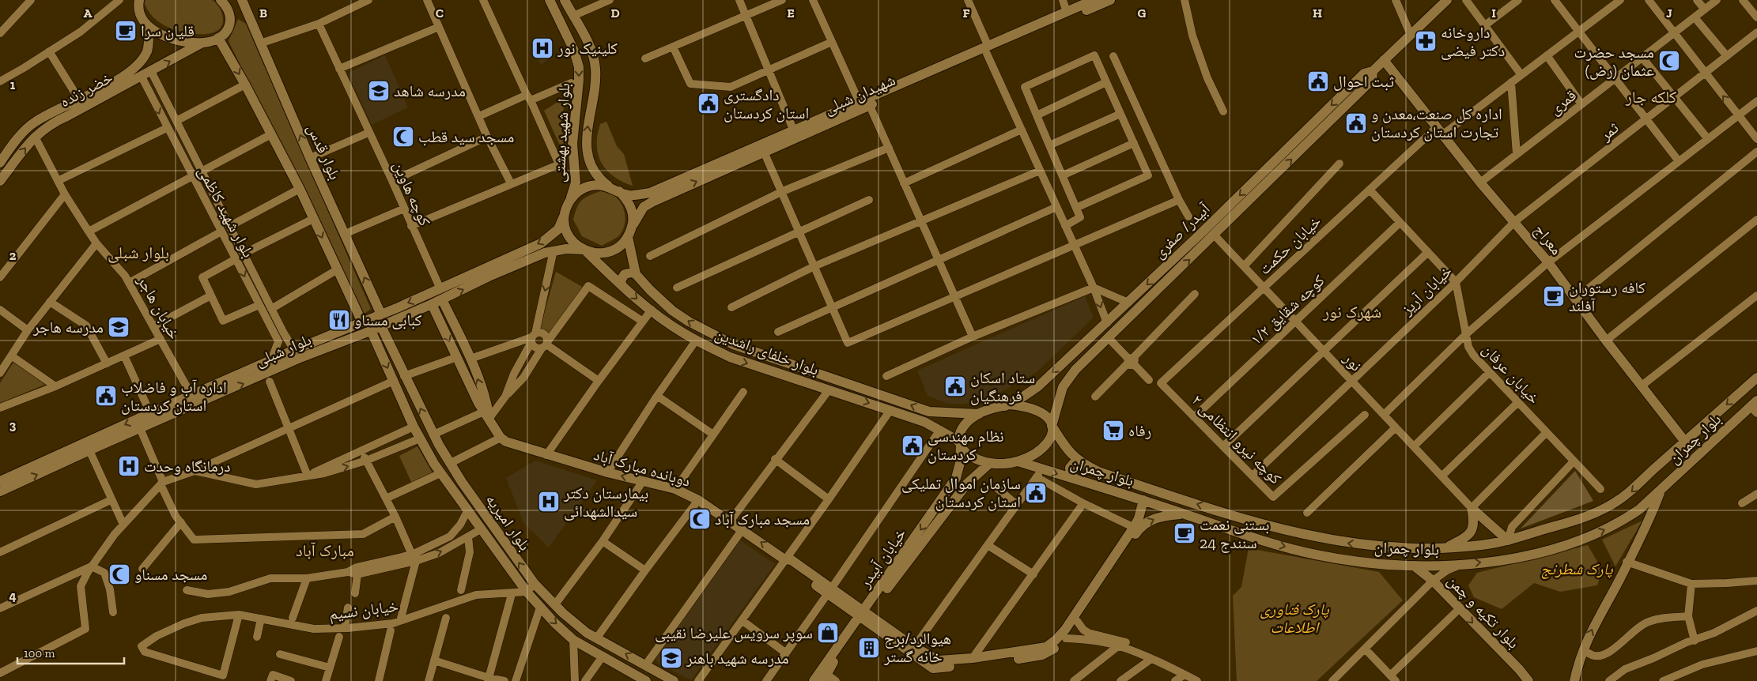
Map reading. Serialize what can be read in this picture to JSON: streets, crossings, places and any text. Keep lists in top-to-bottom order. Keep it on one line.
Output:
{"streets":{"street":["خضر زنده","شهیدان شبلی","قمری","ثمر","بلوار شهید بهشتی","بلوار قدس","کوچه هاوین","بلوار شهید کاظمی","آبیدر/ صفری","معراج","خیابان حکمت","خیابان آریز","خیابان هاجر","کوچه شقایق ۱/۲","بلوار شبلی","بلوار خلفای راشدین","نور","خیابان عرفان","بلوار چمران","کوچه نیرو انتظامی ۲","دوبانده مبارک آباد","بلوار امیریه","خیابان آبیدر","خیابان نسیم","بلوار تکیه و چمن"]},"crossings":[["خضر زنده","بلوار شهید کاظمی"],["خضر زنده","خیابان هاجر"],["شهیدان شبلی","بلوار شهید بهشتی"],["شهیدان شبلی","بلوار شبلی"],["شهیدان شبلی","بلوار خلفای راشدین"],["قمری","معراج"],["ثمر","معراج"],["ثمر","خیابان آریز"],["بلوار شهید بهشتی","بلوار شبلی"],["بلوار شهید بهشتی","بلوار خلفای راشدین"],["بلوار قدس","بلوار شبلی"],["کوچه هاوین","بلوار شبلی"],["بلوار شهید کاظمی","بلوار شبلی"],["آبیدر/ صفری","معراج"],["آبیدر/ صفری","بلوار خلفای راشدین"],["آبیدر/ صفری","نور"],["آبیدر/ صفری","بلوار چمران"],["آبیدر/ صفری","خیابان آبیدر"],["معراج","خیابان حکمت"],["معراج","خیابان آریز"],["معراج","بلوار چمران"],["خیابان حکمت","نور"],["خیابان حکمت","کوچه نیرو انتظامی ۲"],["خیابان آریز","نور"],["خیابان آریز","خیابان عرفان"],["خیابان آریز","کوچه نیرو انتظامی ۲"],["خیابان هاجر","بلوار شبلی"],["کوچه شقایق ۱/۲","نور"],["کوچه شقایق ۱/۲","کوچه نیرو انتظامی ۲"],["بلوار شبلی","بلوار خلفای راشدین"],["بلوار شبلی","بلوار امیریه"],["بلوار خلفای راشدین","بلوار چمران"],["بلوار خلفای راشدین","خیابان آبیدر"],["بلوار چمران","خیابان آبیدر"],["بلوار چمران","بلوار تکیه و چمن"],["دوبانده مبارک آباد","خیابان آبیدر"],["بلوار امیریه","خیابان نسیم"]],"one_way":["بلوار تکیه و چمن"],"districts":["کلکه جار","بلوار شبلی","شهرک نور","مبارک آباد"],"parks":["پارک شطرنج","پارک فناوری اطلاعات"],"places":{"cafe":["قلیان سرا","کافه رستوران آفلند","بستنی نعمت سنندج 24"],"pharmacy":["داروخانه دکتر فیضی"],"hospital":["کلینیک نور","درمانگاه وحدت","بیمارستان دکتر سیدالشهدائی"],"mosque":["مسجد حضرت عثمان (رض)","مسجد سید قطب","مسجد مبارک آباد","مسجد مسناو"],"public building":["ثبت احوال","دادگستری استان کردستان","اداره کل صنعت،معدن و تجارت استان کردستان","ستاد اسکان فرهنگیان","اداره آب و فاضلاب استان کردستان","نظام مهندسی کردستان","سازمان اموال تملیکی استان کردستان"],"school or university":["مدرسه شاهد","مدرسه هاجر","مدرسه شهید باهنر"],"restaurant":["کبابی مسناو"],"supermarket":["رفاه"],"shop":["سوپر سرویس علیرضا نقیبی"],"building":["هیوالرد/برج خانه گستر"]},"scale_bar":"100 m","grid":{"columns":["A","B","C","D","E","F","G","H","I","J"],"rows":["1","2","3","4"]}}
